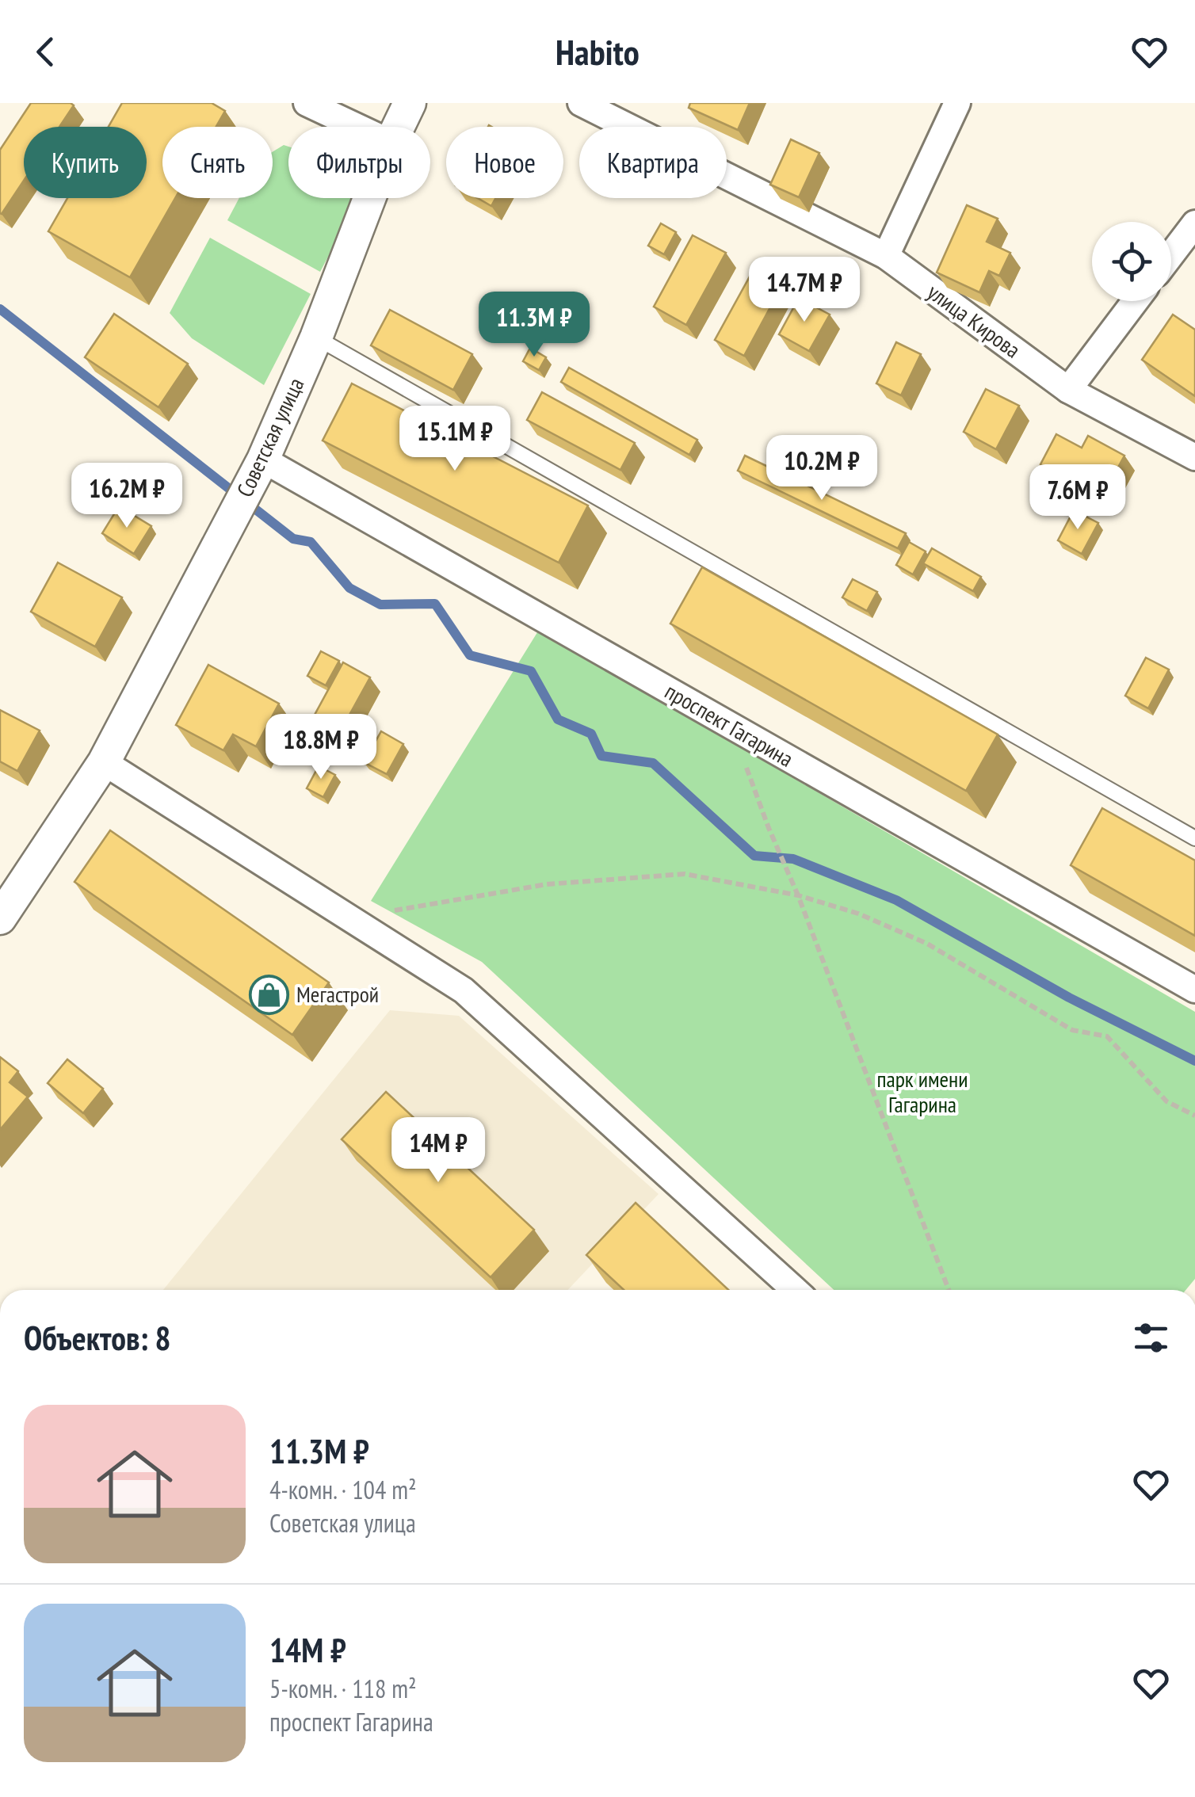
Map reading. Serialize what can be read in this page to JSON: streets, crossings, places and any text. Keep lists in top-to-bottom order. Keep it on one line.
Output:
{"streets":{"street":["улица Кирова","Советская улица","проспект Гагарина"]},"crossings":[["Советская улица","проспект Гагарина"]],"parks":["парк имени Гагарина"],"places":{"shop":["Мегастрой"]},"page":{"header":"Habito","chip":["Купить","Снять","Фильтры","Новое","Квартира"],"price":["14.7M ₽","11.3M ₽","15.1M ₽","10.2M ₽","16.2M ₽","7.6M ₽","18.8M ₽","14M ₽"],"heading":"Объектов: 8","list":[{"name":"11.3M ₽","note":"4-комн. · 104 m² · Советская улица"},{"name":"14M ₽","note":"5-комн. · 118 m² · проспект Гагарина"}]}}
